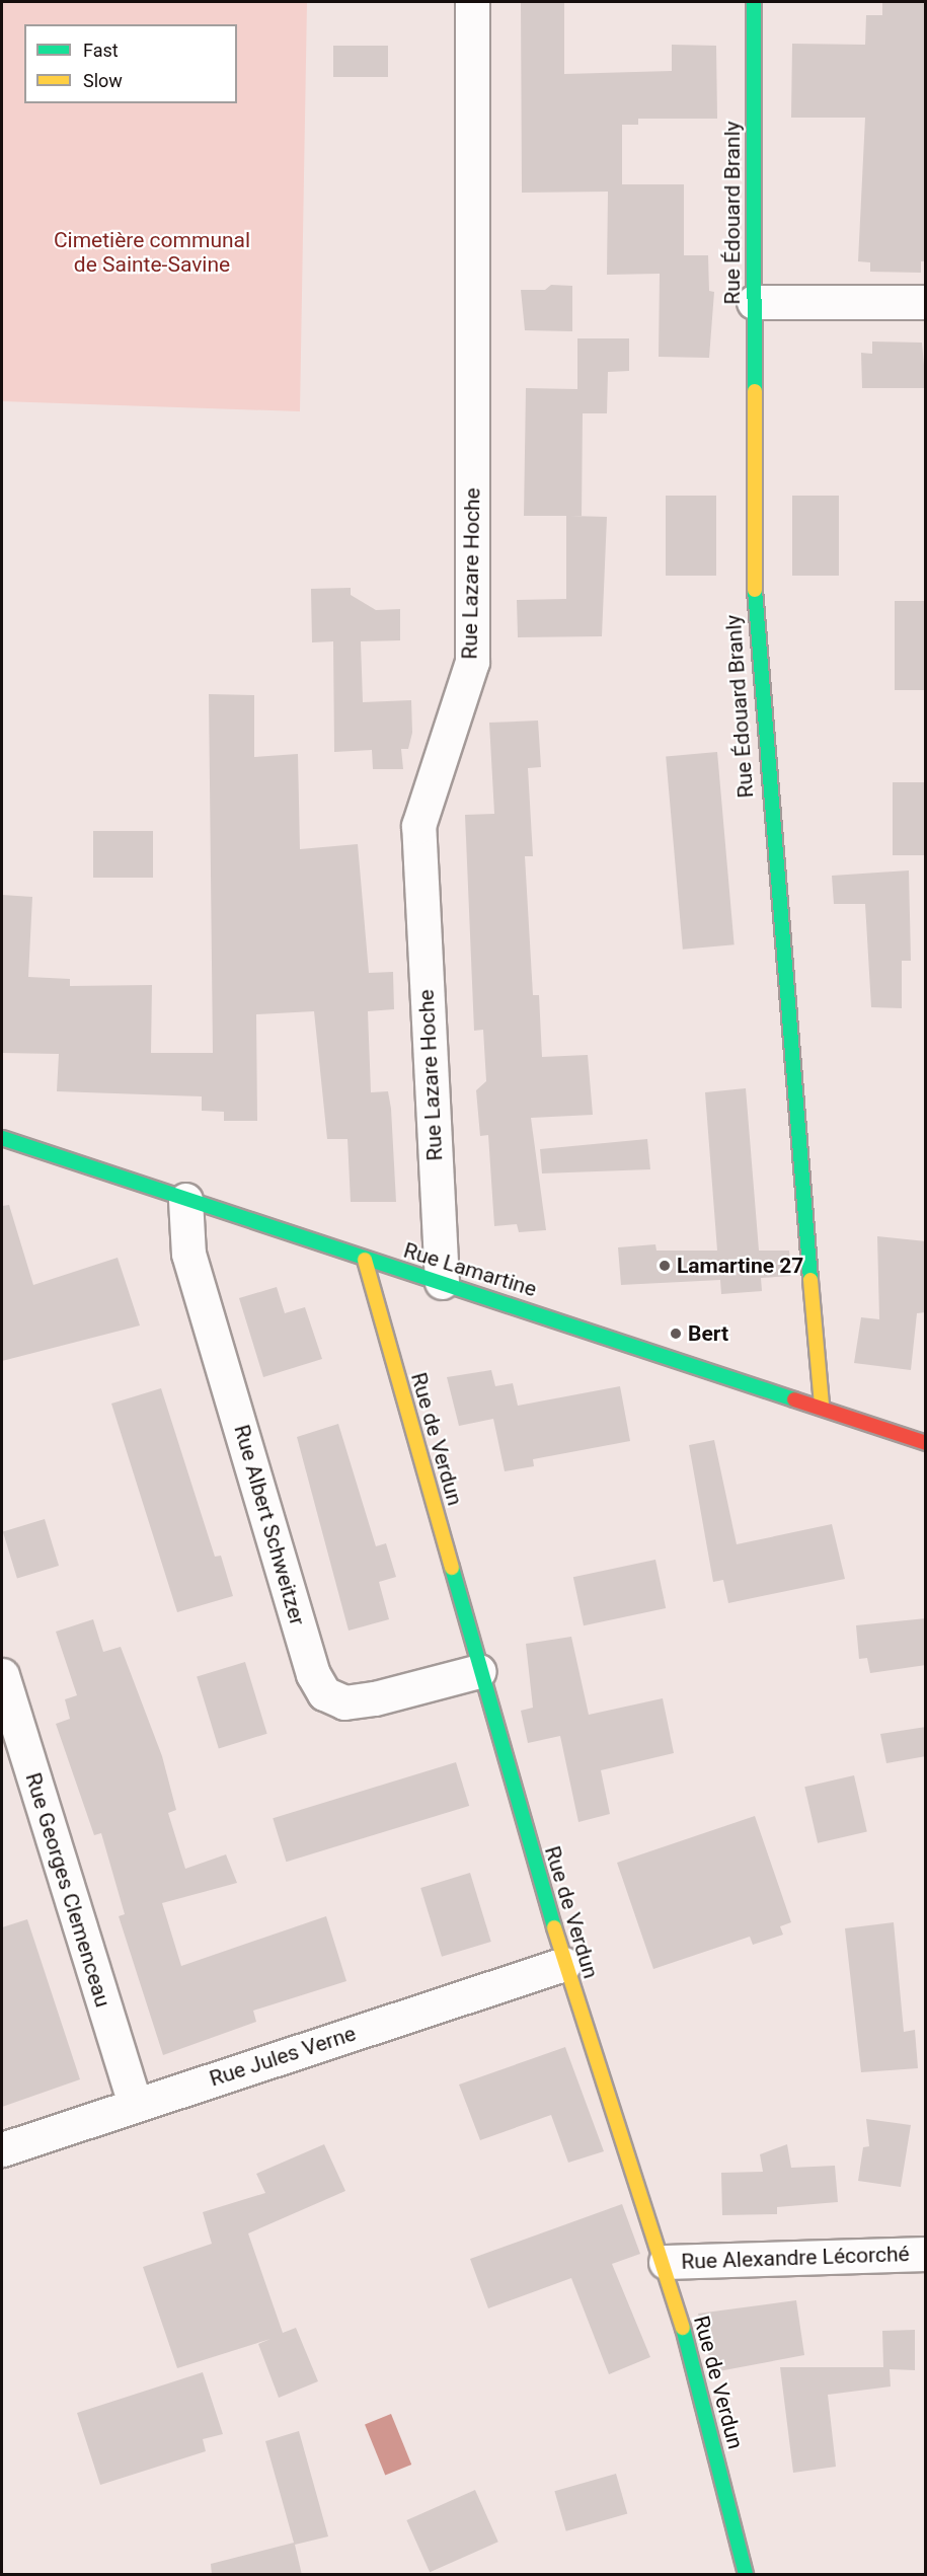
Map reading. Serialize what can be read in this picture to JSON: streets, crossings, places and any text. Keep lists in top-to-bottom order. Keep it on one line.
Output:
{"streets":{"street":["Rue Édouard Branly","Rue Lazare Hoche","Rue Lamartine","Rue de Verdun","Rue Albert Schweitzer","Rue Georges Clemenceau","Rue Jules Verne","Rue Alexandre Lécorché"]},"crossings":[["Rue Édouard Branly","Rue Lamartine"],["Rue Lazare Hoche","Rue Lamartine"],["Rue Lamartine","Rue de Verdun"],["Rue Lamartine","Rue Albert Schweitzer"],["Rue de Verdun","Rue Albert Schweitzer"],["Rue de Verdun","Rue Jules Verne"],["Rue de Verdun","Rue Alexandre Lécorché"],["Rue Georges Clemenceau","Rue Jules Verne"]],"parks":["Cimetière communal de Sainte-Savine"],"places":["Lamartine 27","Bert"],"legend":["Fast","Slow"]}
